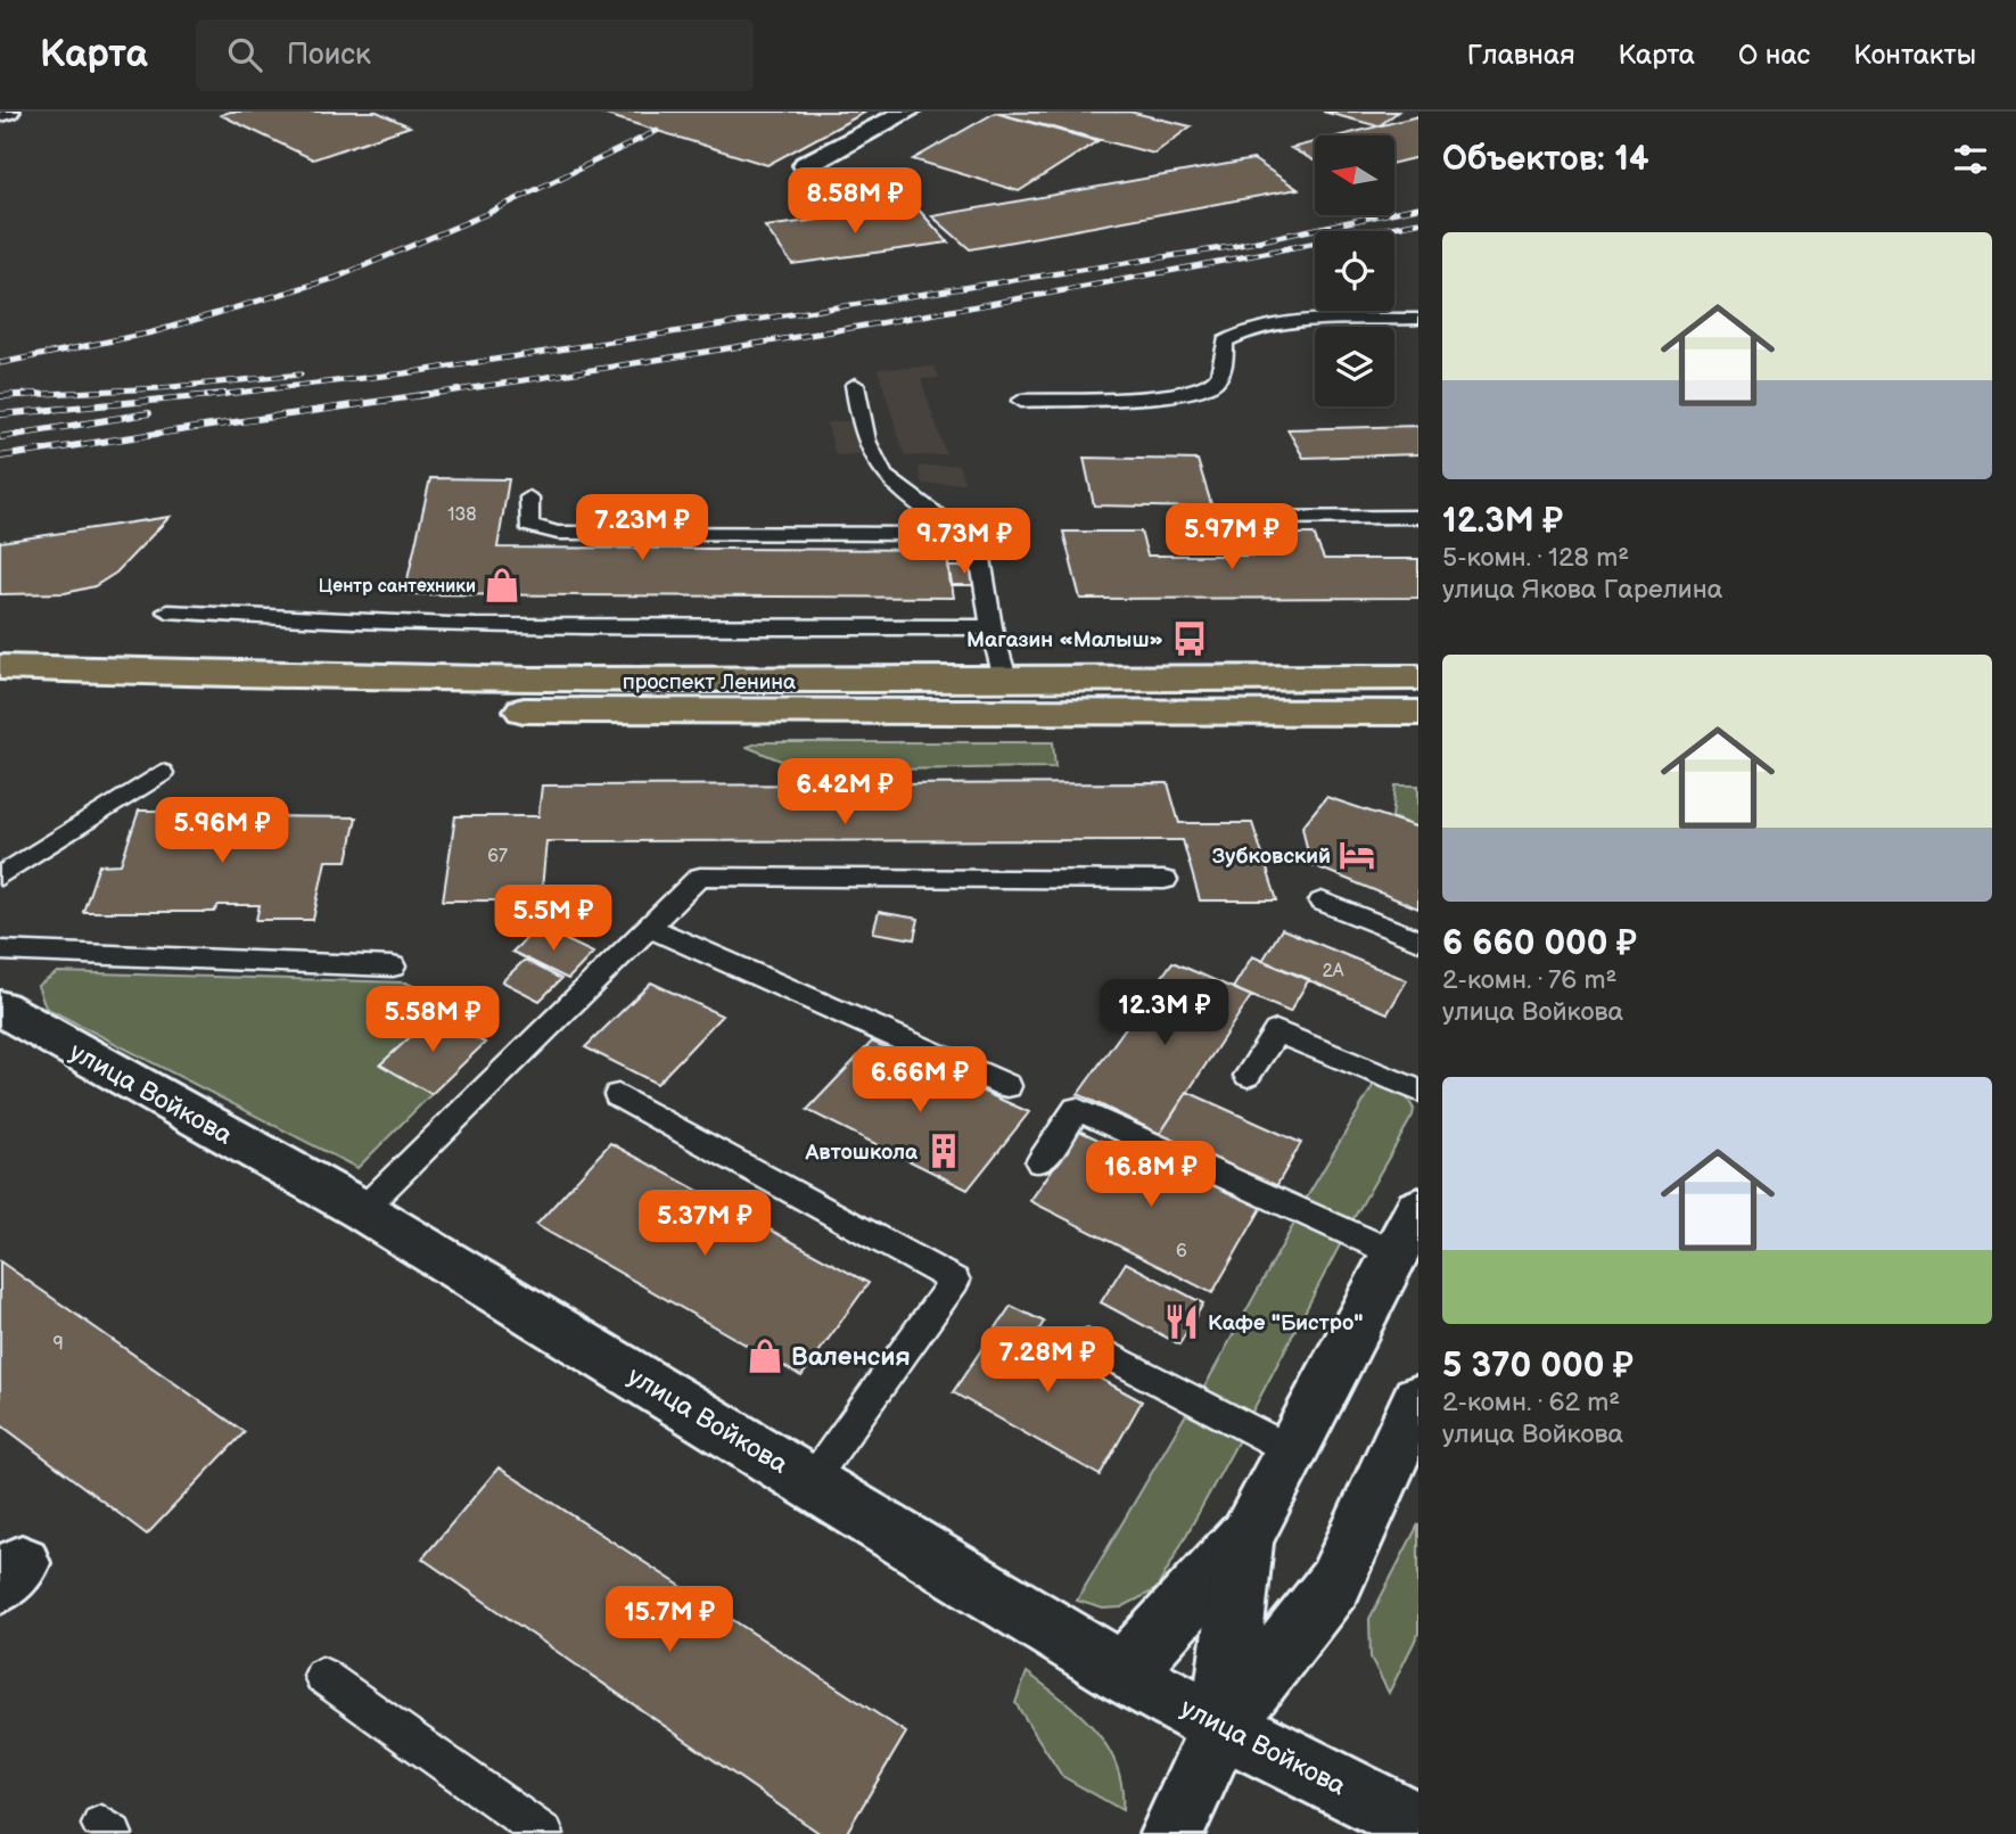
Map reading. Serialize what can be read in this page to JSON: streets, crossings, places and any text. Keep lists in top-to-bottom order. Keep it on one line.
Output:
{"streets":{"highway":["проспект Ленина"],"street":["улица Войкова"]},"places":{"shop":["Центр сантехники","Валенсия"],"bus stop":["Магазин «Малыш»"],"hotel":["Зубковский"],"building":["Автошкола"],"restaurant":["Кафе \"Бистро\""]},"house_numbers":["138","67","2А","6","9"],"north":"left","page":{"header":"Карта","search":"Поиск","nav":["Главная","Карта","О нас","Контакты"],"heading":"Объектов: 14","price":["8.58M ₽","7.23M ₽","5.97M ₽","9.73M ₽","6.42M ₽","5.96M ₽","5.5M ₽","12.3M ₽","5.58M ₽","6.66M ₽","16.8M ₽","5.37M ₽","7.28M ₽","15.7M ₽"],"list":[{"name":"12.3M ₽","note":"5-комн. · 128 m² · улица Якова Гарелина"},{"name":"6 660 000 ₽","note":"2-комн. · 76 m² · улица Войкова"},{"name":"5 370 000 ₽","note":"2-комн. · 62 m² · улица Войкова"}]}}
